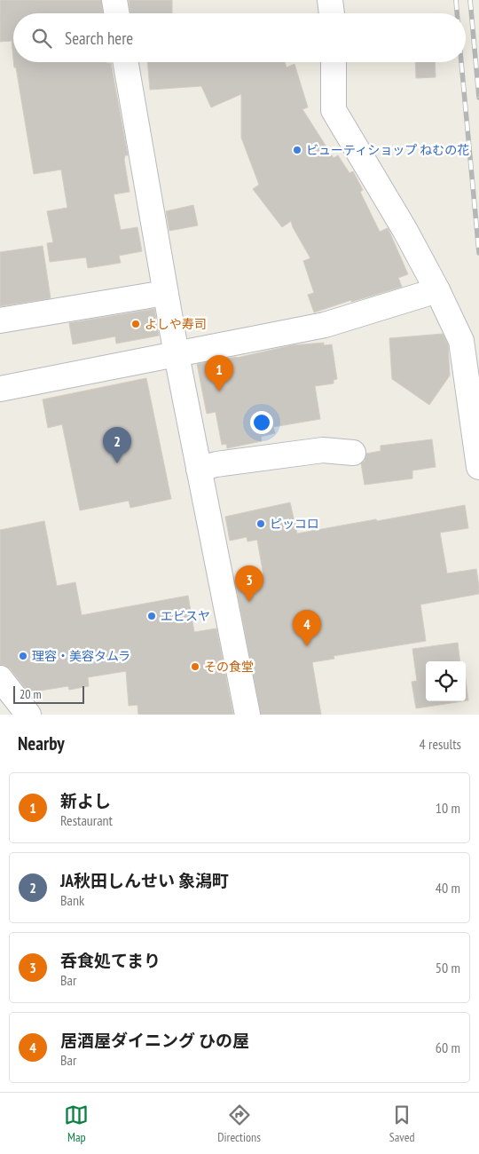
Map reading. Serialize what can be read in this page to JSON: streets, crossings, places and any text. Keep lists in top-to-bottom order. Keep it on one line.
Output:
{"places":["ビューティショップ ねむの花","よしや寿司","ピッコロ","エビスヤ","理容・美容タムラ","その食堂"],"scale_bar":"20 m","page":{"search":"Search here","pins":["1","2","3","4"],"scale":"20 m","heading":["Nearby","4 results"],"list":[{"mark":"1","name":"新よし","note":"Restaurant","value":"10 m"},{"mark":"2","name":"JA秋田しんせい 象潟町","note":"Bank","value":"40 m"},{"mark":"3","name":"呑食処てまり","note":"Bar","value":"50 m"},{"mark":"4","name":"居酒屋ダイニング ひの屋","note":"Bar","value":"60 m"}],"nav":["Map","Directions","Saved"]}}
